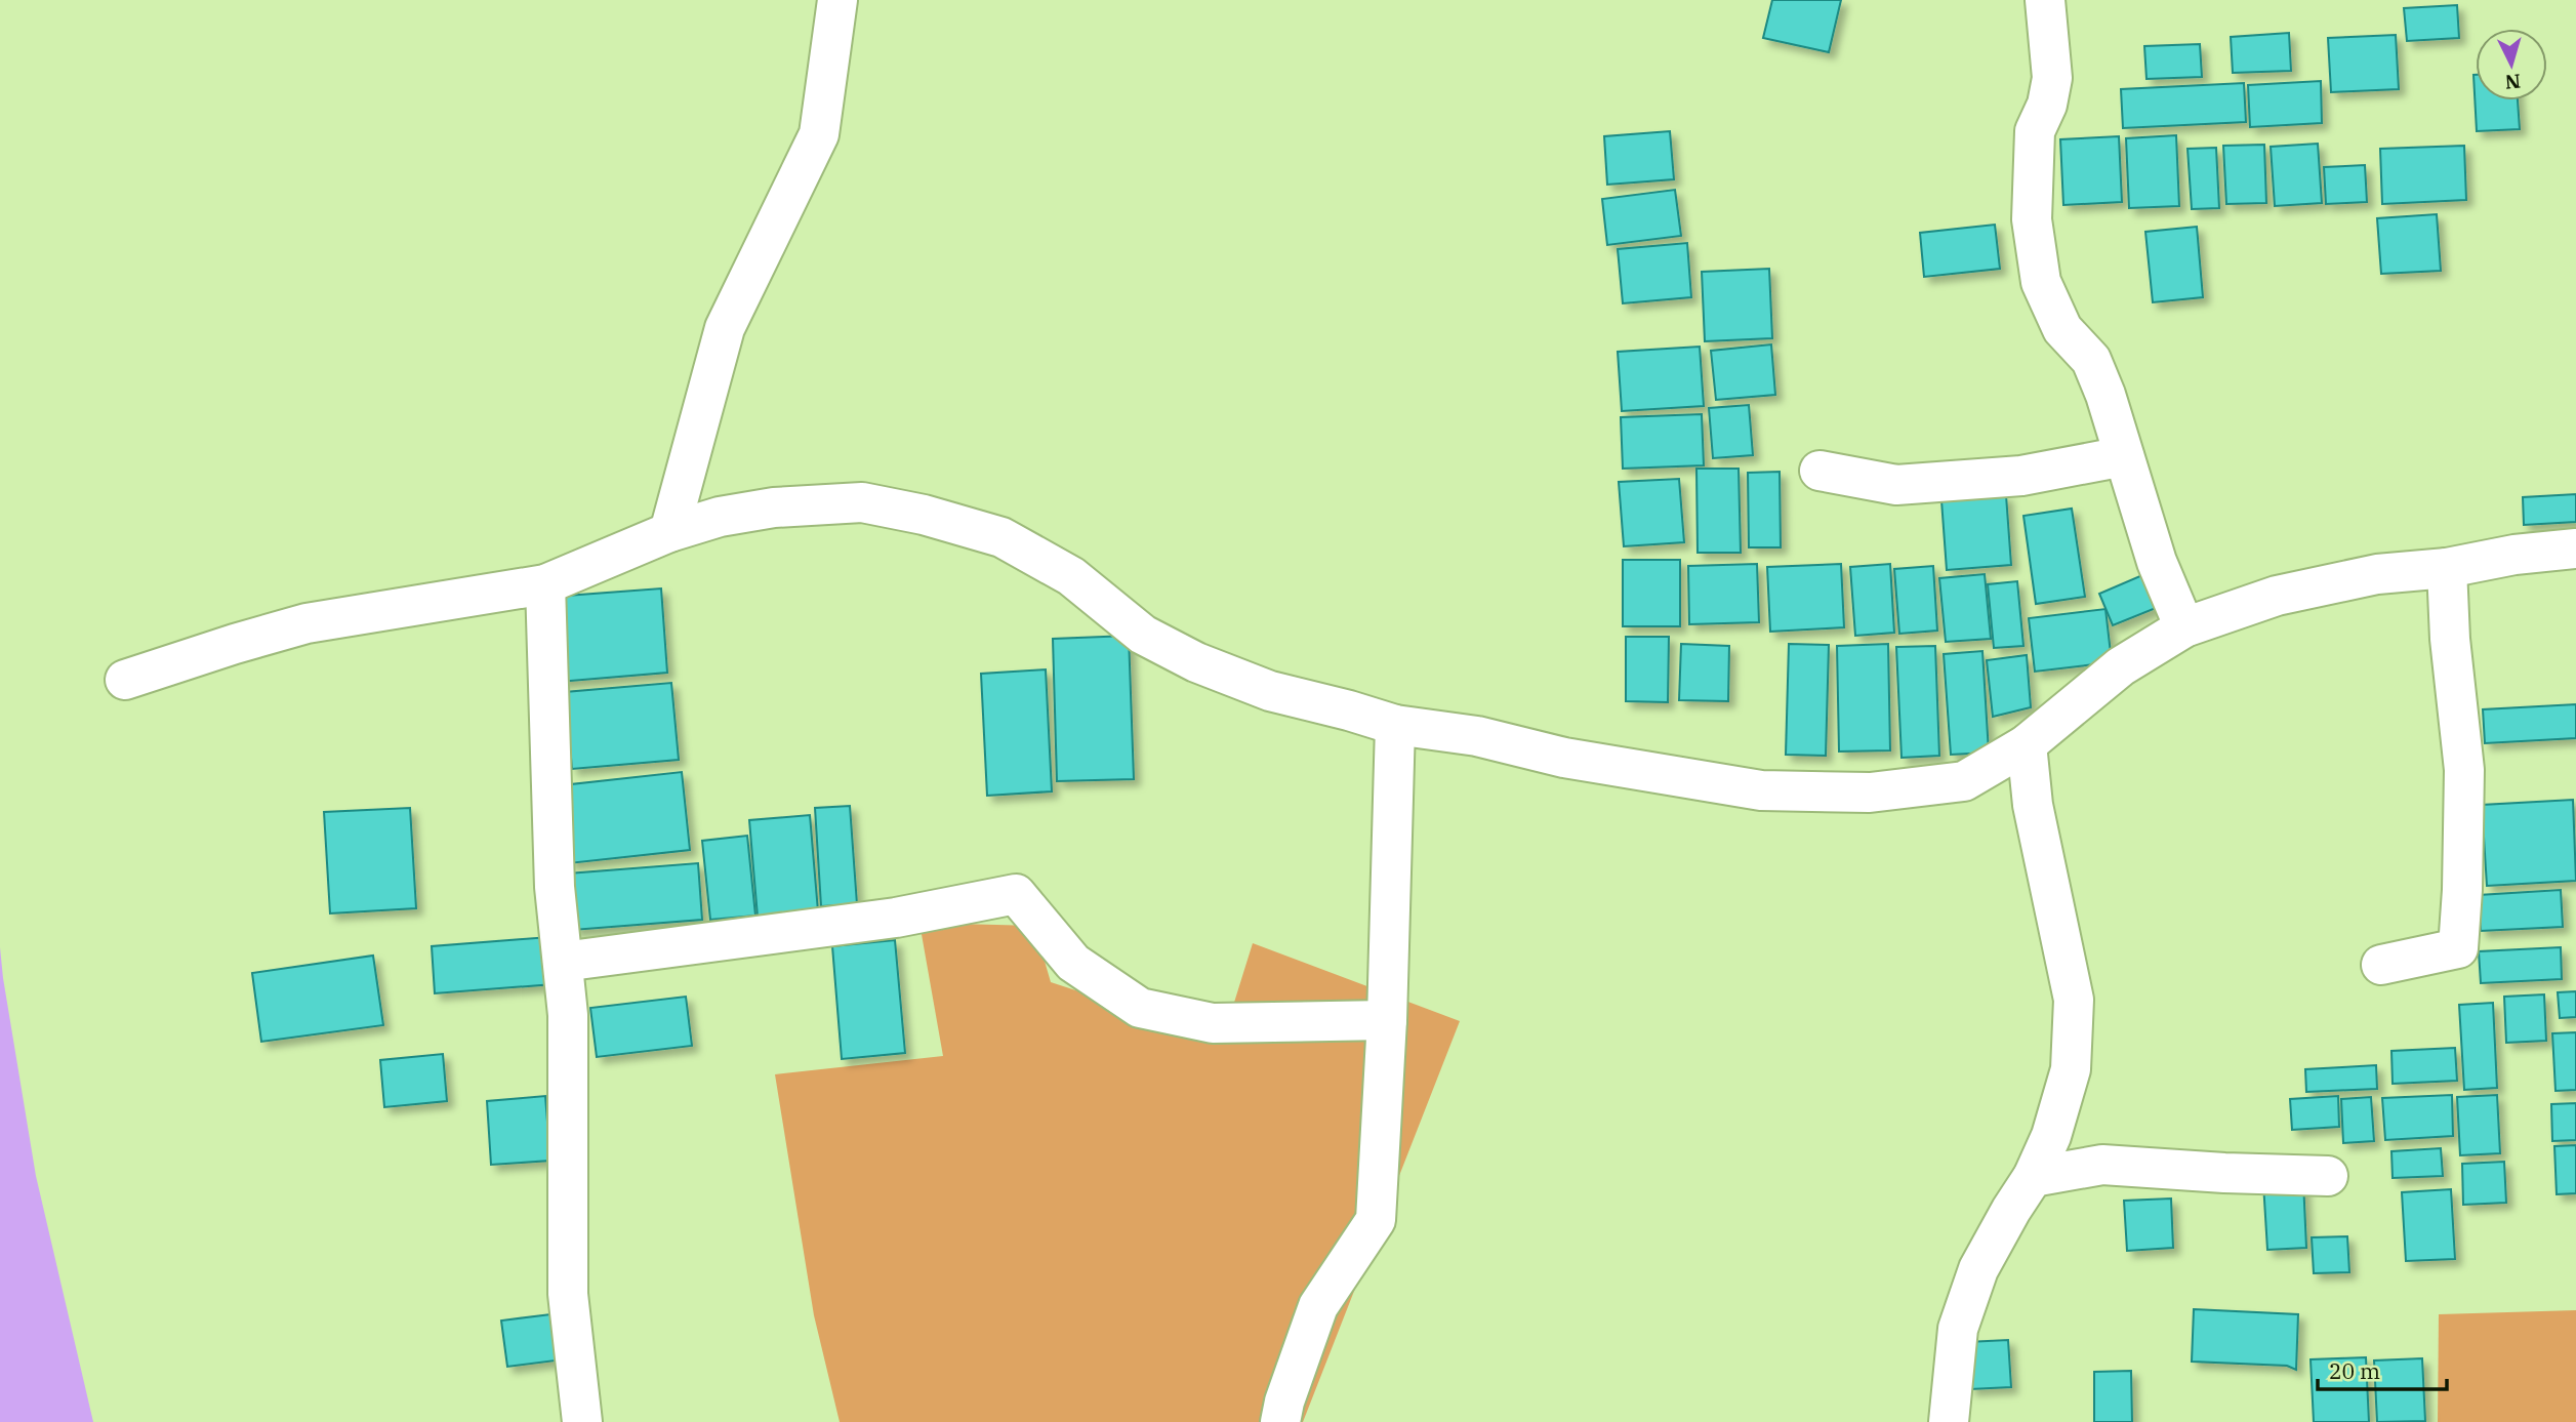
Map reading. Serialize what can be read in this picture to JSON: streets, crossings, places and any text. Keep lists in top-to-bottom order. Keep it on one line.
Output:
{"scale_bar":"20 m","north":"bottom"}
